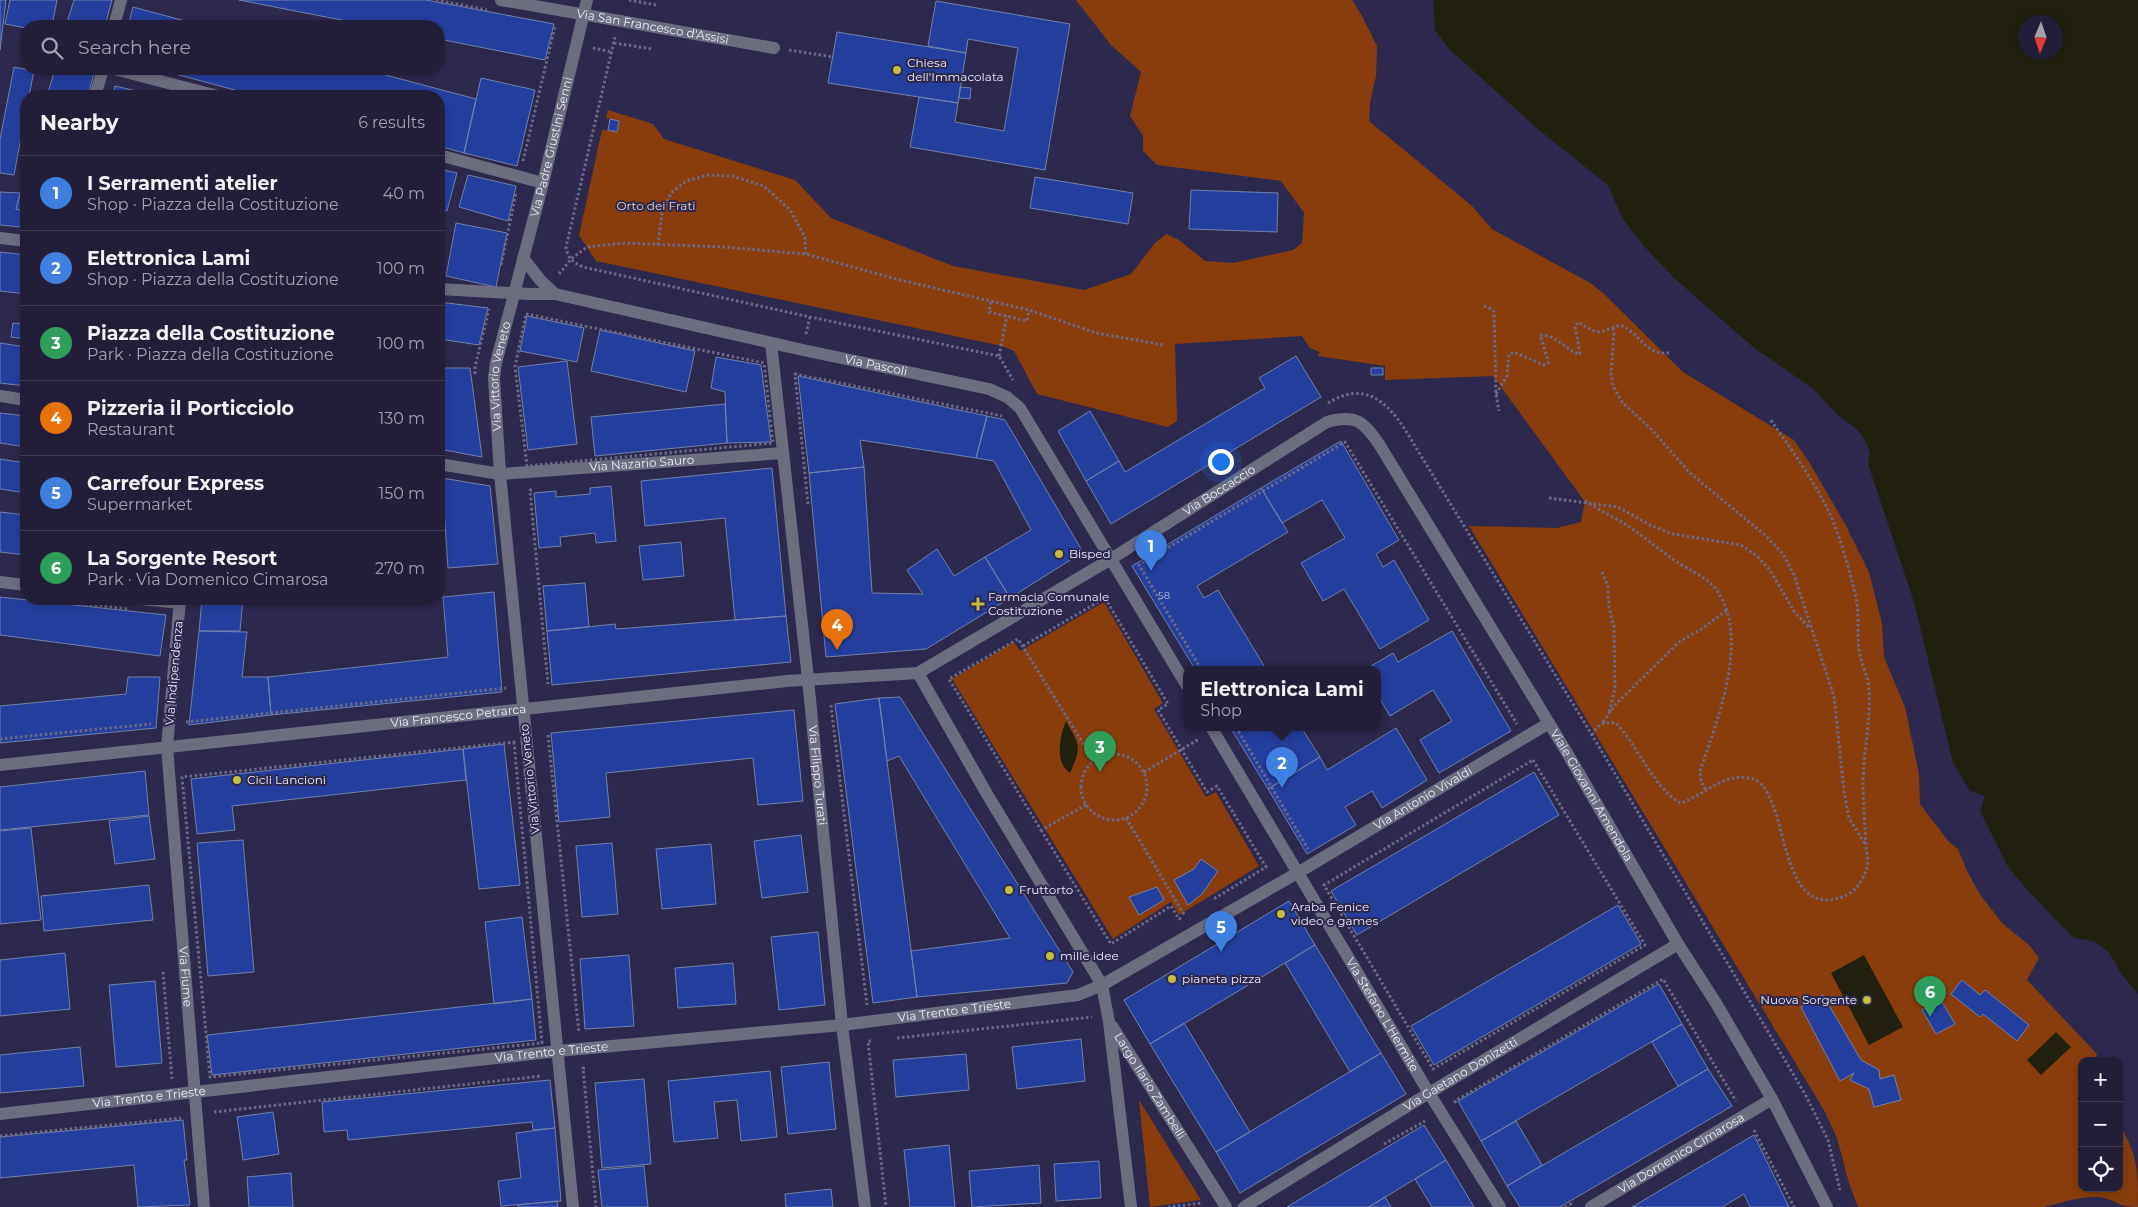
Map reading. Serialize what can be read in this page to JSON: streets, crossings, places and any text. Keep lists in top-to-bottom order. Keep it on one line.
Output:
{"streets":{"street":["Via San Francesco d'Assisi","Via Padre Giustini Senni","Via Pascoli","Via Vittorio Veneto","Via Nazario Sauro","Via Boccaccio","Via Indipendenza","Via Francesco Petrarca","Via Filippo Turati","Viale Giovanni Amendola","Via Antonio Vivaldi","Via Fiume","Via Trento e Trieste","Via Stefano L'Hermite","Via Gaetano Donizetti","Largo Ilario Zambelli","Via Domenico Cimarosa"]},"crossings":[["Via San Francesco d'Assisi","Via Padre Giustini Senni"],["Via Padre Giustini Senni","Via Pascoli"],["Via Padre Giustini Senni","Via Vittorio Veneto"],["Via Pascoli","Via Vittorio Veneto"],["Via Pascoli","Via Boccaccio"],["Via Pascoli","Via Filippo Turati"],["Via Vittorio Veneto","Via Nazario Sauro"],["Via Vittorio Veneto","Via Francesco Petrarca"],["Via Vittorio Veneto","Via Trento e Trieste"],["Via Nazario Sauro","Via Filippo Turati"],["Via Boccaccio","Via Francesco Petrarca"],["Via Boccaccio","Viale Giovanni Amendola"],["Via Indipendenza","Via Francesco Petrarca"],["Via Indipendenza","Via Fiume"],["Via Francesco Petrarca","Via Filippo Turati"],["Via Francesco Petrarca","Via Fiume"],["Via Filippo Turati","Via Trento e Trieste"],["Viale Giovanni Amendola","Via Antonio Vivaldi"],["Viale Giovanni Amendola","Via Gaetano Donizetti"],["Viale Giovanni Amendola","Via Domenico Cimarosa"],["Via Antonio Vivaldi","Via Trento e Trieste"],["Via Antonio Vivaldi","Via Stefano L'Hermite"],["Via Fiume","Via Trento e Trieste"],["Via Stefano L'Hermite","Via Gaetano Donizetti"]],"parks":["Orto dei Frati"],"places":{"other":["Chiesa dell'Immacolata","Bisped","Cicli Lancioni","Fruttorto","Araba Fenice video e games","mille idee","pianeta pizza","Nuova Sorgente"],"health":["Farmacia Comunale Costituzione"]},"house_numbers":["58"],"north":"bottom","page":{"search":"Search here","heading":["Nearby","6 results"],"list":[{"mark":"1","name":"I Serramenti atelier","note":"Shop · Piazza della Costituzione","value":"40 m"},{"mark":"2","name":"Elettronica Lami","note":"Shop · Piazza della Costituzione","value":"100 m"},{"mark":"3","name":"Piazza della Costituzione","note":"Park · Piazza della Costituzione","value":"100 m"},{"mark":"4","name":"Pizzeria il Porticciolo","note":"Restaurant","value":"130 m"},{"mark":"5","name":"Carrefour Express","note":"Supermarket","value":"150 m"},{"mark":"6","name":"La Sorgente Resort","note":"Park · Via Domenico Cimarosa","value":"270 m"}],"pins":["1","4","3","2","5","6"],"popup":["Elettronica Lami","Shop"],"map_buttons":["+","−"]}}
